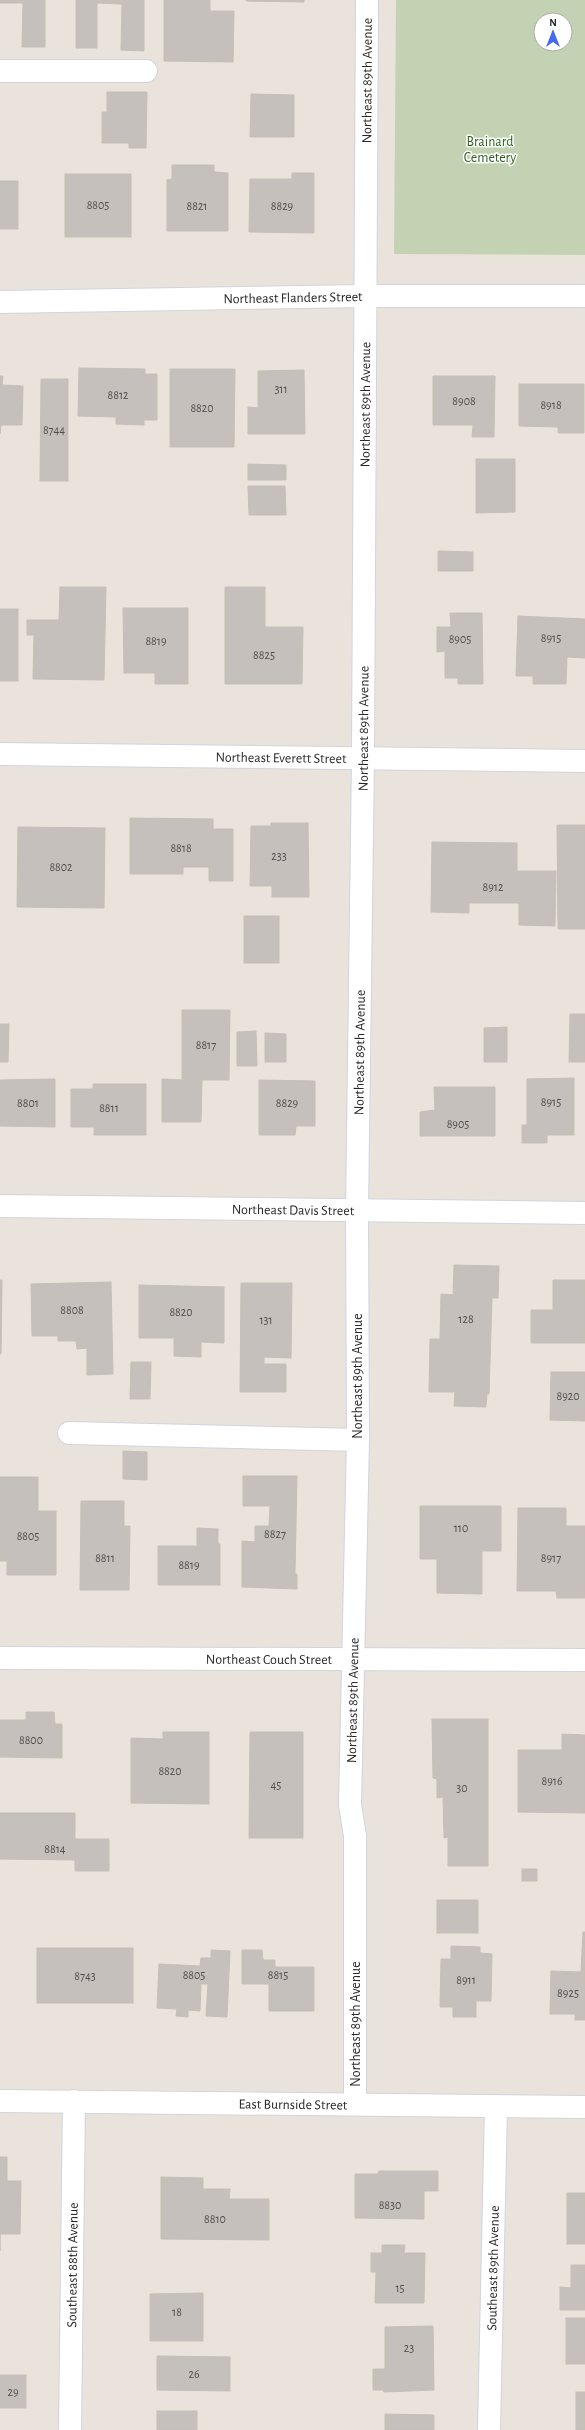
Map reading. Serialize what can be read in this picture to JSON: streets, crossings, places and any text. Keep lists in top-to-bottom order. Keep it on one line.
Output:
{"streets":{"street":["Northeast 89th Avenue","Northeast Flanders Street","Northeast Everett Street","Northeast Davis Street","Northeast Couch Street","East Burnside Street","Southeast 88th Avenue","Southeast 89th Avenue"]},"crossings":[["Northeast 89th Avenue","Northeast Flanders Street"],["Northeast 89th Avenue","Northeast Everett Street"],["Northeast 89th Avenue","Northeast Davis Street"],["Northeast 89th Avenue","Northeast Couch Street"],["Northeast 89th Avenue","East Burnside Street"],["East Burnside Street","Southeast 88th Avenue"],["East Burnside Street","Southeast 89th Avenue"]],"parks":["Brainard Cemetery"],"house_numbers":["8805","8821","8829","311","8812","8908","8918","8820","8744","8915","8905","8819","8825","8818","233","8802","8912","8817","8915","8801","8829","8811","8905","8808","8820","128","131","8920","110","8827","8805","8811","8917","8819","8800","8820","8916","45","30","8814","8805","8815","8743","8911","8925","8830","8810","15","18","23","26","29"],"north":"top"}
